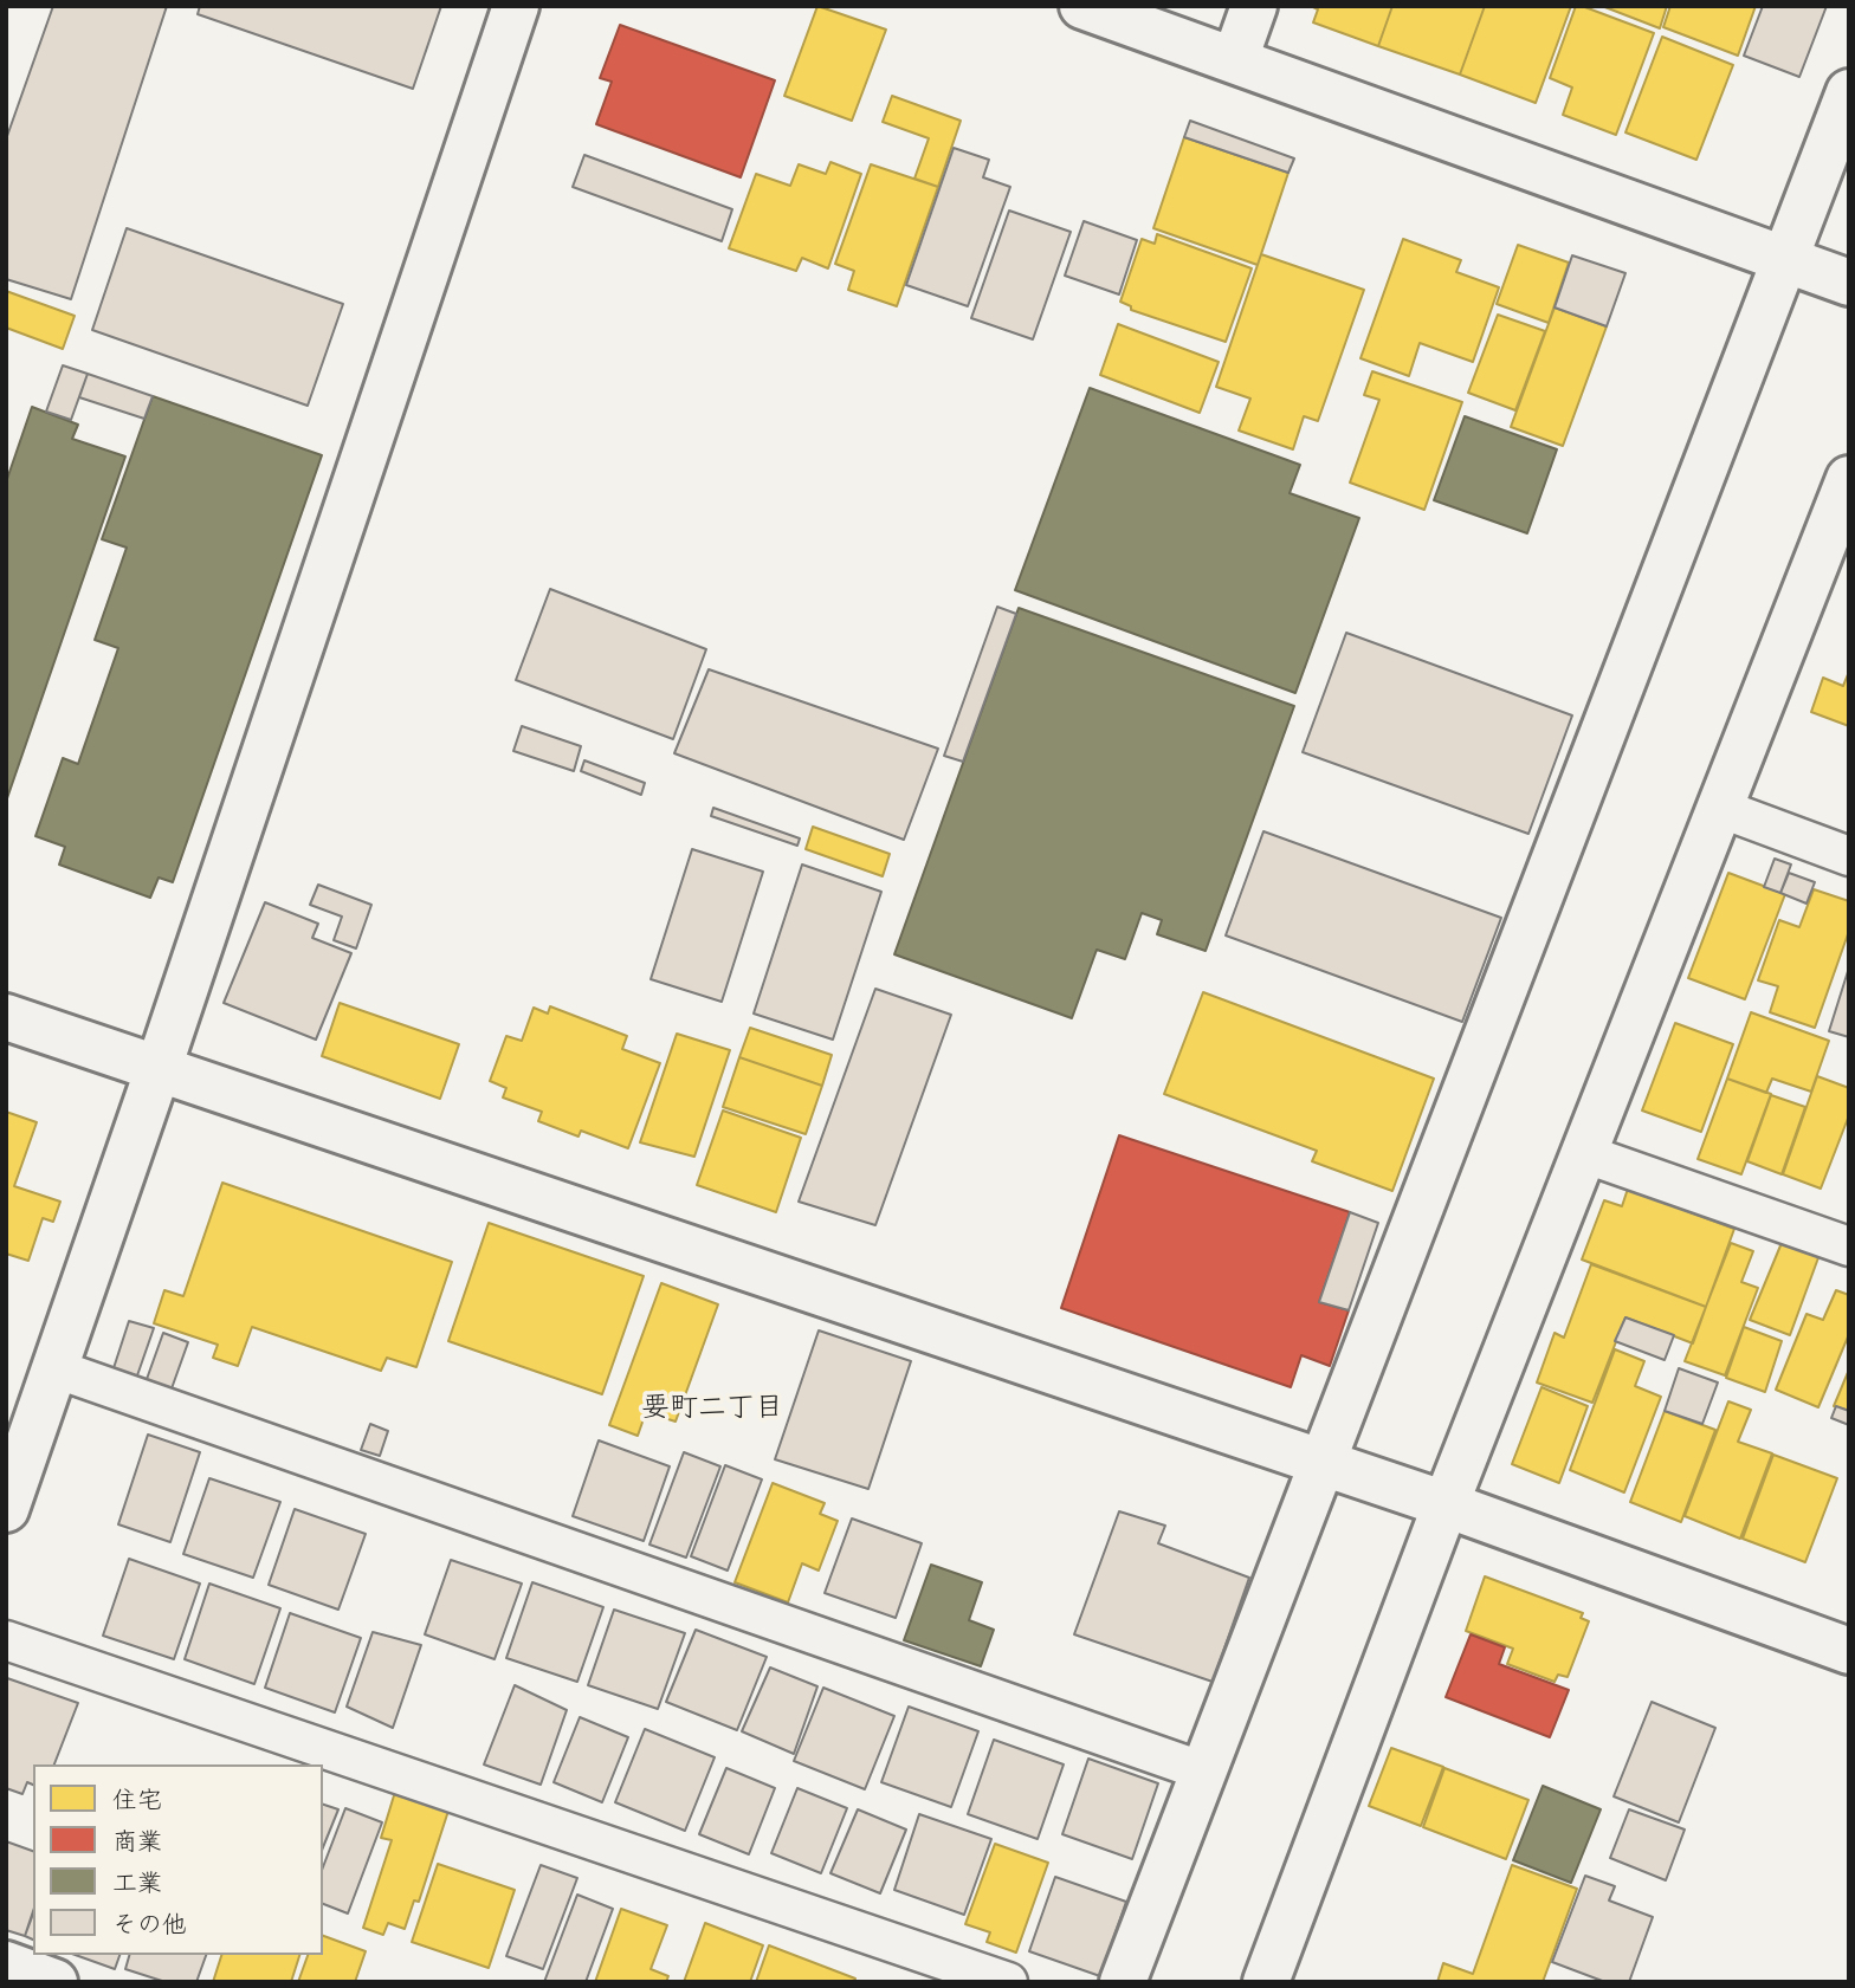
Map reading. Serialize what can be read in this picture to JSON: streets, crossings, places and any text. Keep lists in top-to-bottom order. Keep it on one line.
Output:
{"districts":["要町二丁目"],"legend":["住宅","商業","工業","その他"]}
